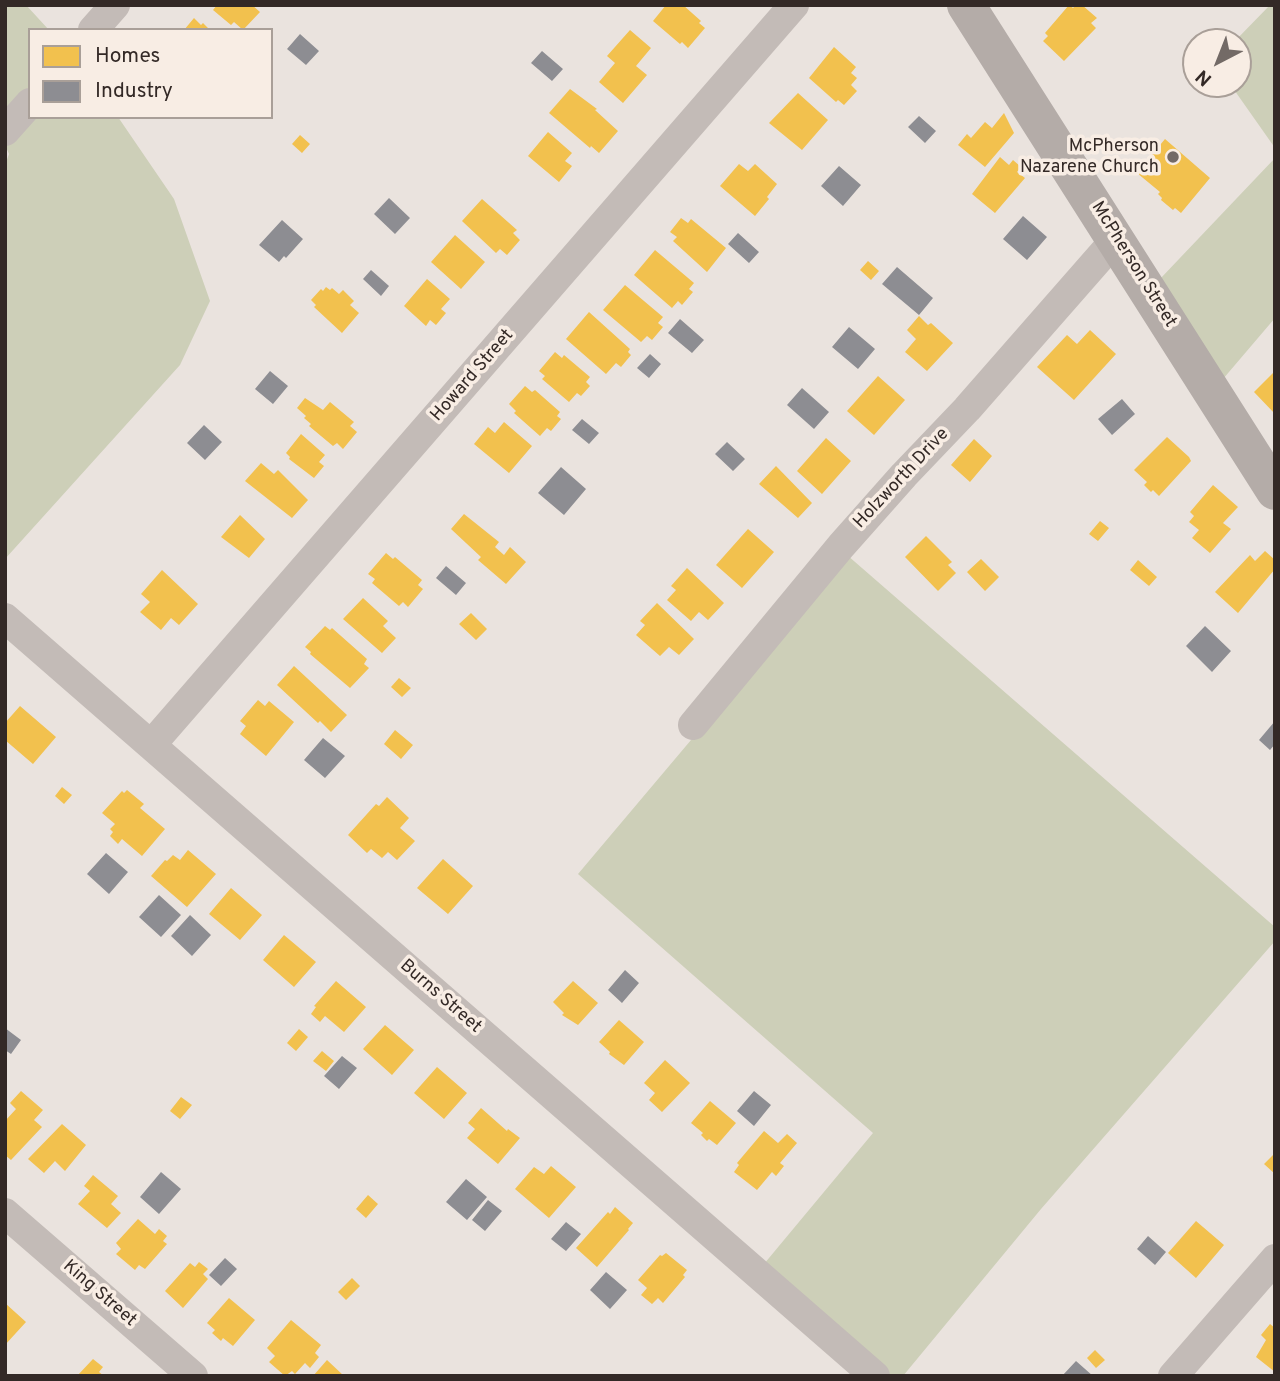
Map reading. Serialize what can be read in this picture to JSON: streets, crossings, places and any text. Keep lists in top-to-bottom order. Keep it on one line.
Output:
{"streets":{"street":["McPherson Street","Howard Street","Holzworth Drive","Burns Street","King Street"]},"crossings":[["McPherson Street","Holzworth Drive"],["Howard Street","Burns Street"]],"places":["McPherson Nazarene Church"],"legend":["Homes","Industry"],"north":"bottom left"}
